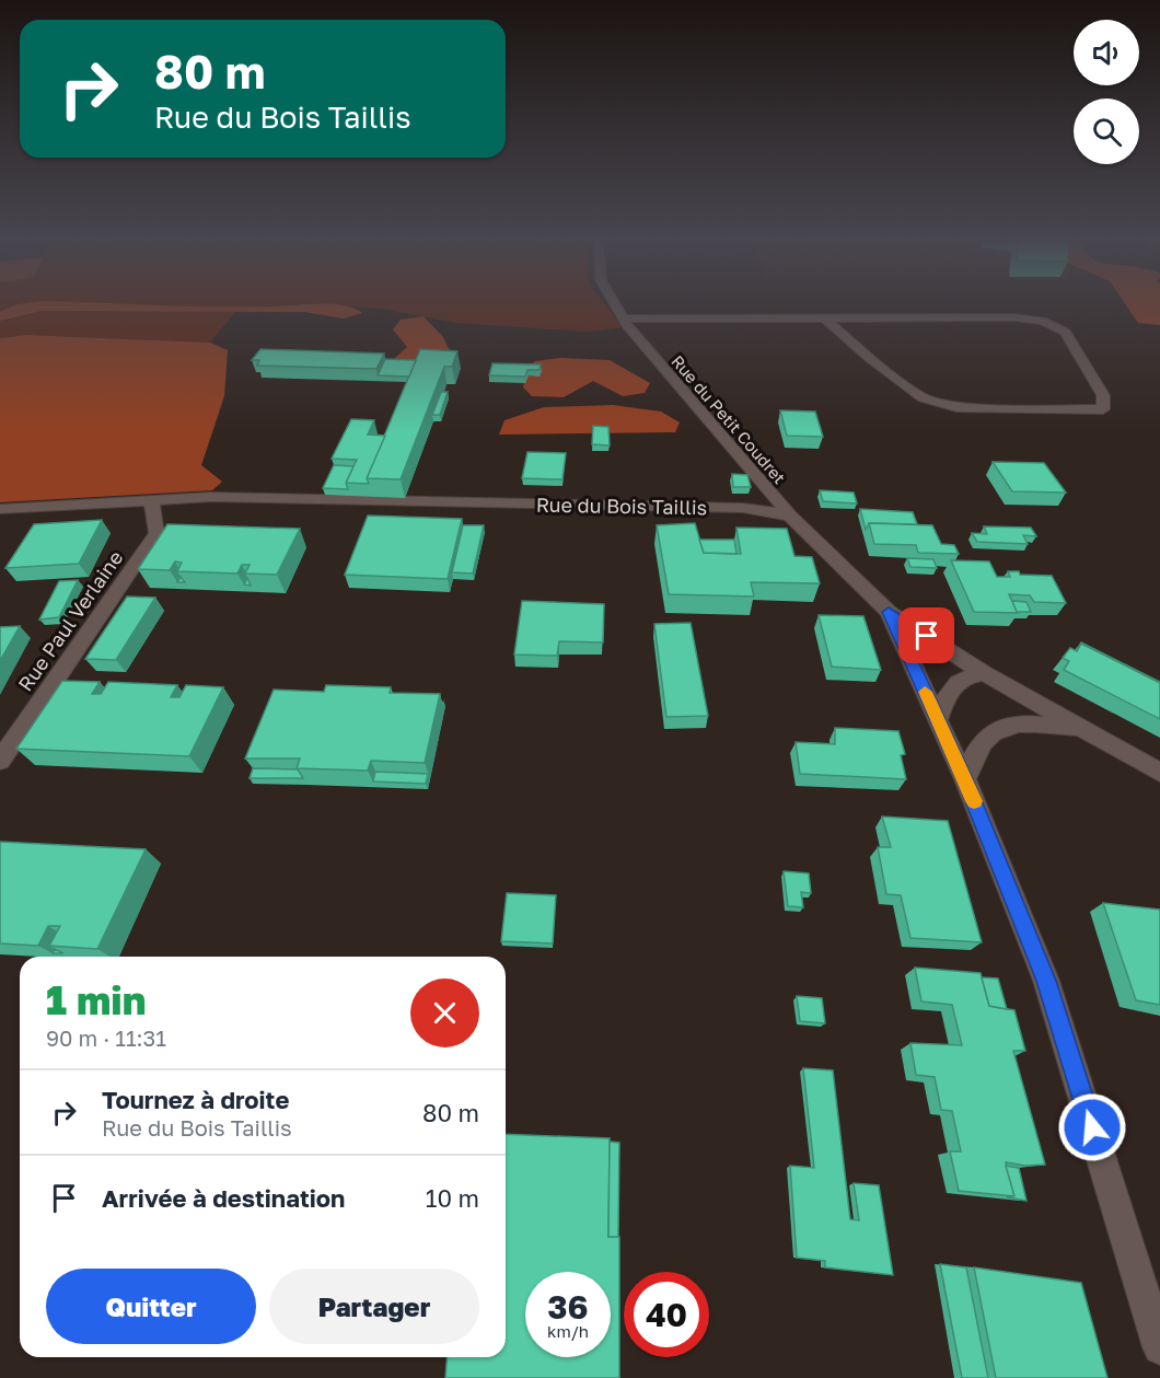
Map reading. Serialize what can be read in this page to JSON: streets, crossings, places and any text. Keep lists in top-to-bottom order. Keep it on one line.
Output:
{"streets":{"street":["Rue du Petit Coudret","Rue du Bois Taillis","Rue Paul Verlaine"]},"crossings":[["Rue du Petit Coudret","Rue du Bois Taillis"],["Rue du Bois Taillis","Rue Paul Verlaine"]],"page":{"turn":["80 m","Rue du Bois Taillis"],"heading":["1 min","90 m · 11:31"],"list":[{"name":"Tournez à droite","note":"Rue du Bois Taillis","value":"80 m"},{"name":"Arrivée à destination","value":"10 m"}],"buttons":["Quitter","Partager"],"speed":"36 km/h","limit":"40"}}
